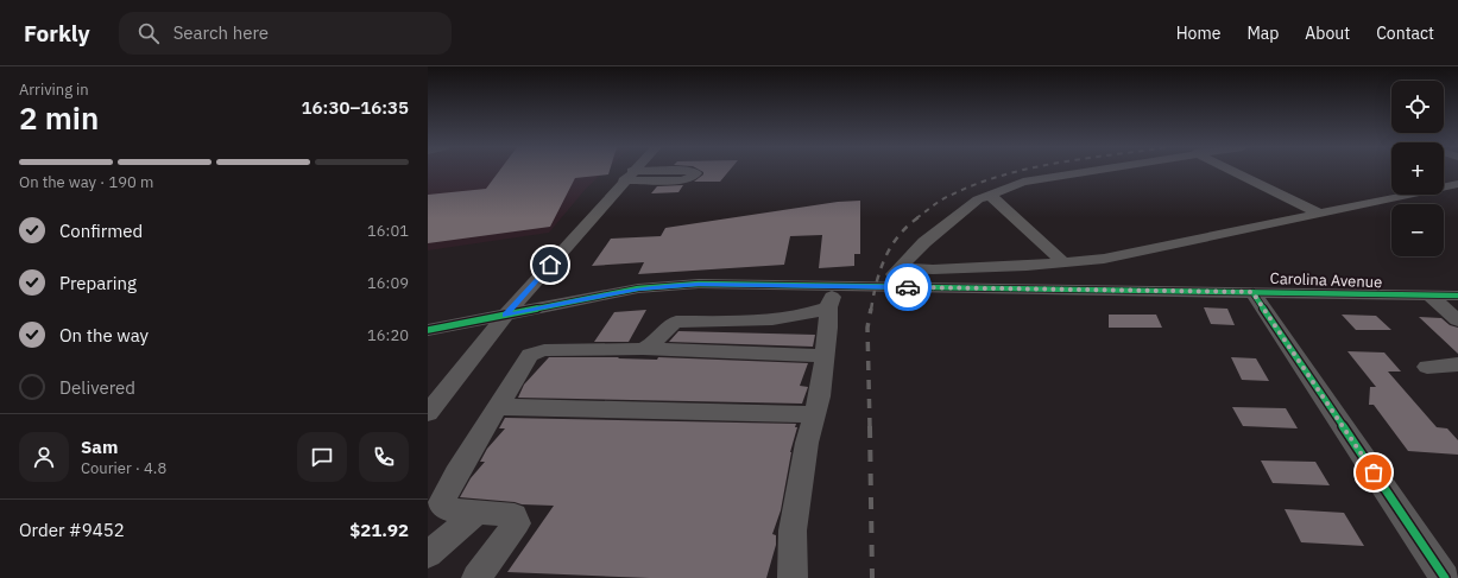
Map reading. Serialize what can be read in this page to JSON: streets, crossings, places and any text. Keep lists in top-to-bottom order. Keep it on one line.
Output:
{"streets":{"street":["Carolina Avenue"]},"page":{"header":"Forkly","search":"Search here","nav":["Home","Map","About","Contact"],"heading":["2 min","Arriving in","16:30–16:35"],"panel":["Sam","Courier · 4.8","Order #9452","$21.92"],"map_buttons":["+","−"],"bar":"On the way · 190 m","list":[["Confirmed","16:01"],["Preparing","16:09"],["On the way","16:20"],"Delivered"]}}
